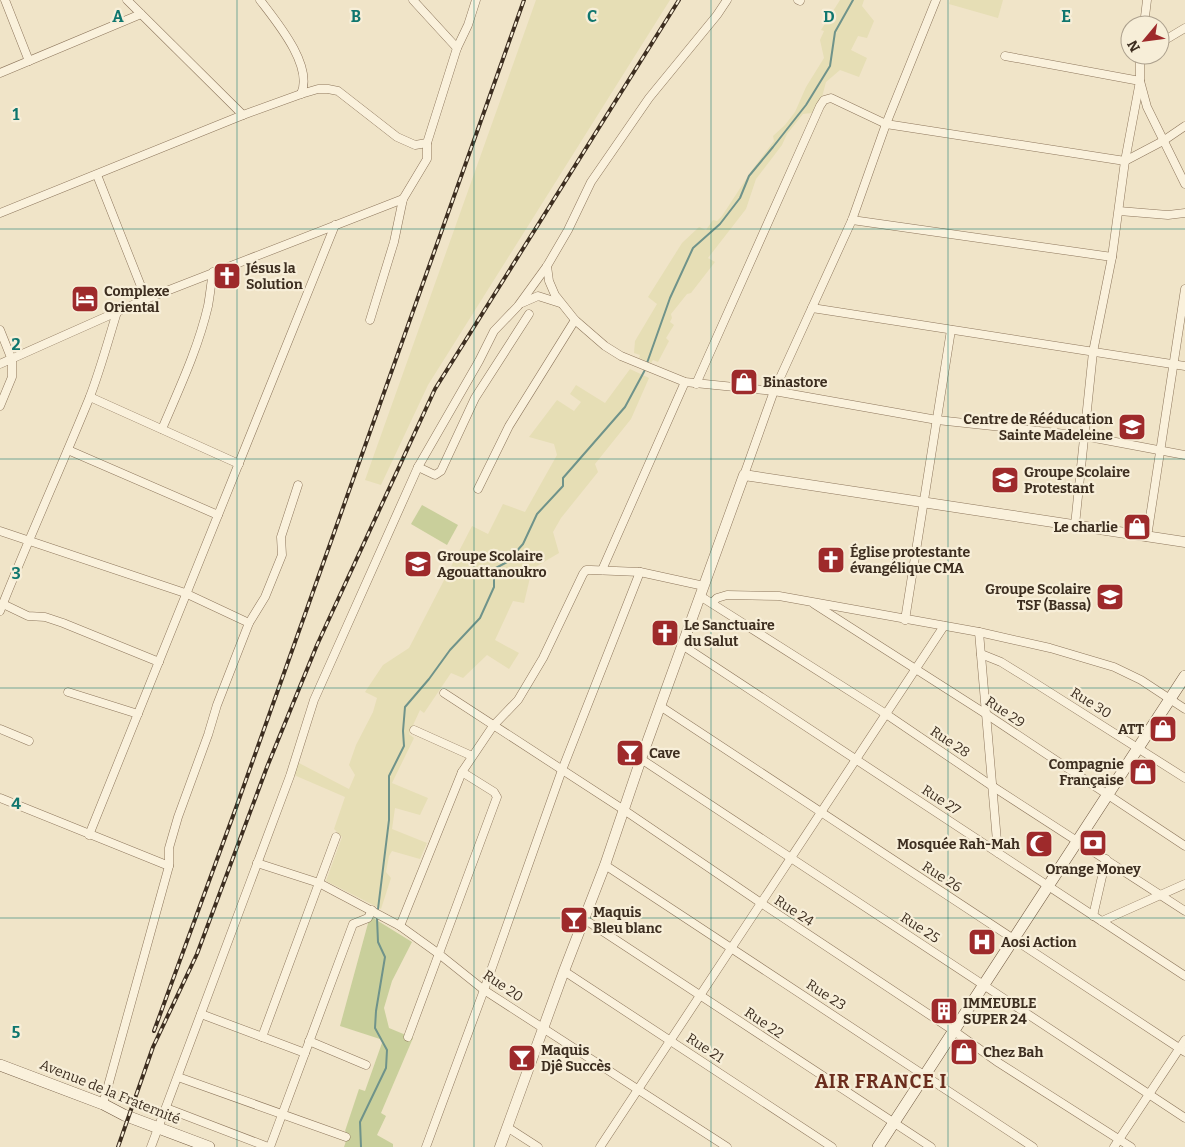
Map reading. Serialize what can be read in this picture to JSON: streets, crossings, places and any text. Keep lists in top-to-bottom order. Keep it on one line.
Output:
{"streets":{"main road":["Avenue de la Fraternité"],"street":["Rue 30","Rue 29","Rue 28","Rue 27","Rue 26","Rue 24","Rue 25","Rue 20","Rue 23","Rue 22","Rue 21"]},"districts":["AIR FRANCE I"],"places":{"church":["Jésus la Solution","Église protestante évangélique CMA","Le Sanctuaire du Salut"],"hotel":["Complexe Oriental"],"shop":["Binastore","Le charlie","ATT","Compagnie Française","Chez Bah"],"school or university":["Centre de Rééducation Sainte Madeleine","Groupe Scolaire Protestant","Groupe Scolaire Agouattanoukro","Groupe Scolaire TSF (Bassa)"],"bar":["Cave","Maquis Bleu blanc","Maquis Djê Succès"],"bank":["Orange Money"],"mosque":["Mosquée Rah-Mah"],"hospital":["Aosi Action"],"building":["IMMEUBLE SUPER 24"]},"north":"bottom left","grid":{"columns":["A","B","C","D","E"],"rows":["1","2","3","4","5"]}}
